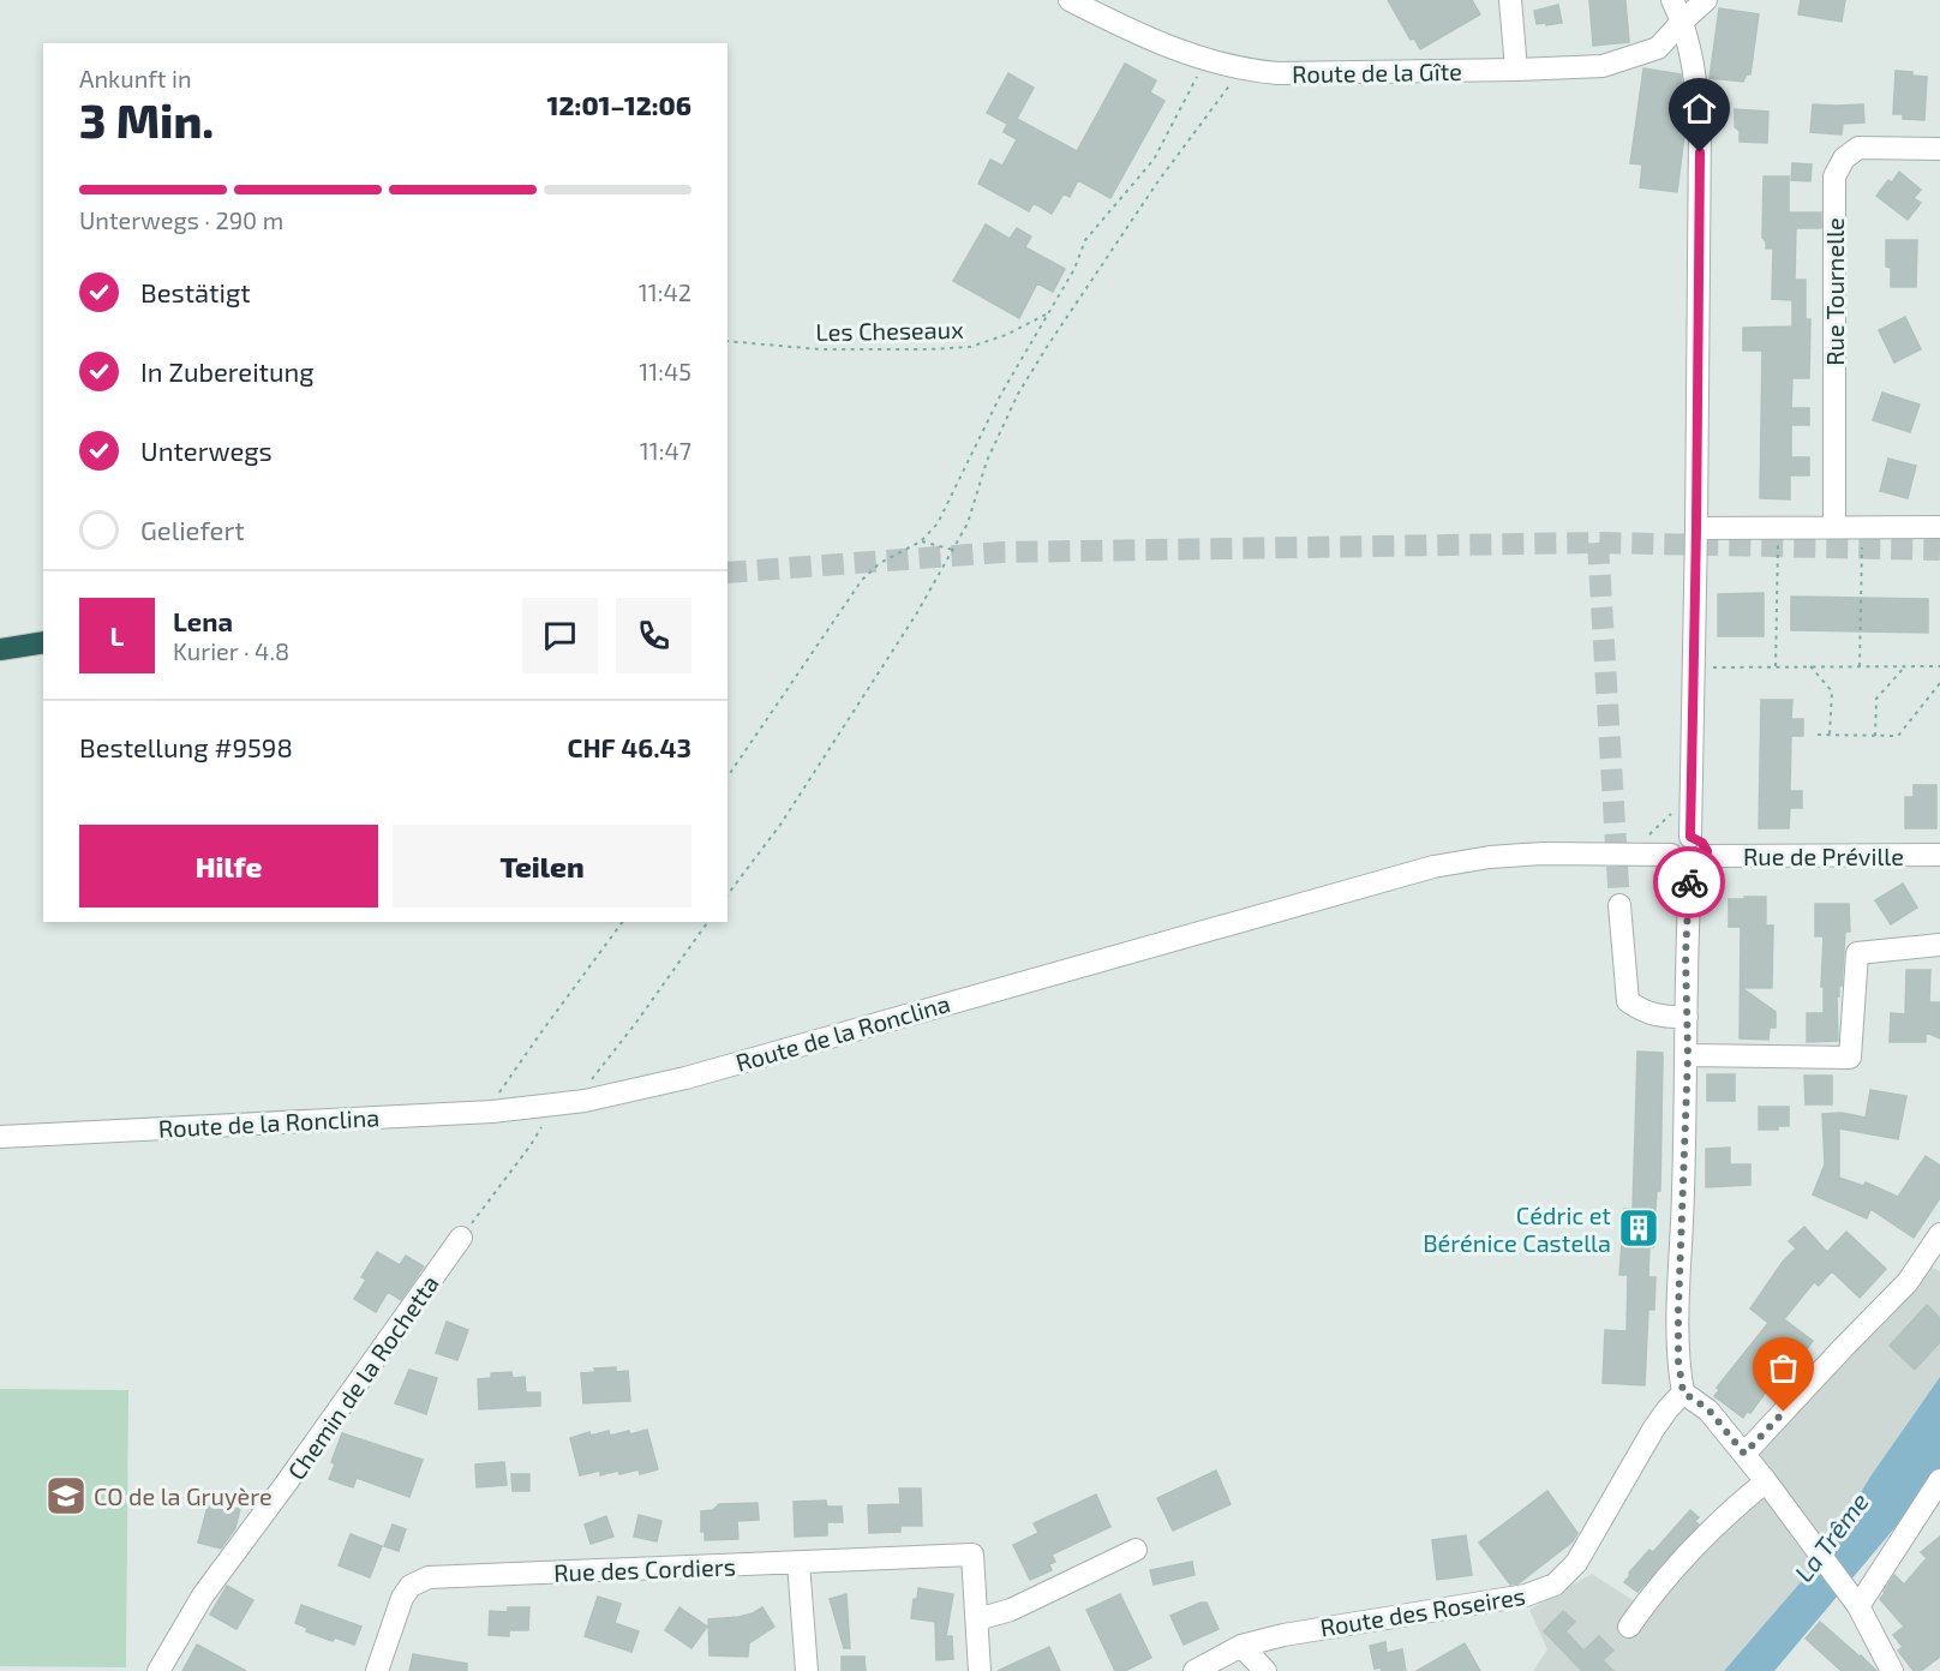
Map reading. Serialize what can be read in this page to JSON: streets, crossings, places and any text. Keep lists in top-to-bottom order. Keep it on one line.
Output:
{"streets":{"street":["Route de la Gîte","Rue Tournelle","Rue de Préville","Route de la Ronclina","Chemin de la Rochetta","Rue des Cordiers","Route des Roseires"],"path":["Les Cheseaux"]},"crossings":[["Rue de Préville","Route de la Ronclina"]],"water":["La Trême"],"places":{"building":["Cédric et Bérénice Castella"],"school or university":["CO de la Gruyère"]},"page":{"heading":["3 Min.","Ankunft in","12:01–12:06"],"panel":["Lena","Kurier · 4.8","Bestellung #9598","CHF 46.43"],"bar":"Unterwegs · 290 m","list":[["Bestätigt","11:42"],["In Zubereitung","11:45"],["Unterwegs","11:47"],"Geliefert"],"round":"L","buttons":["Hilfe","Teilen"]}}
